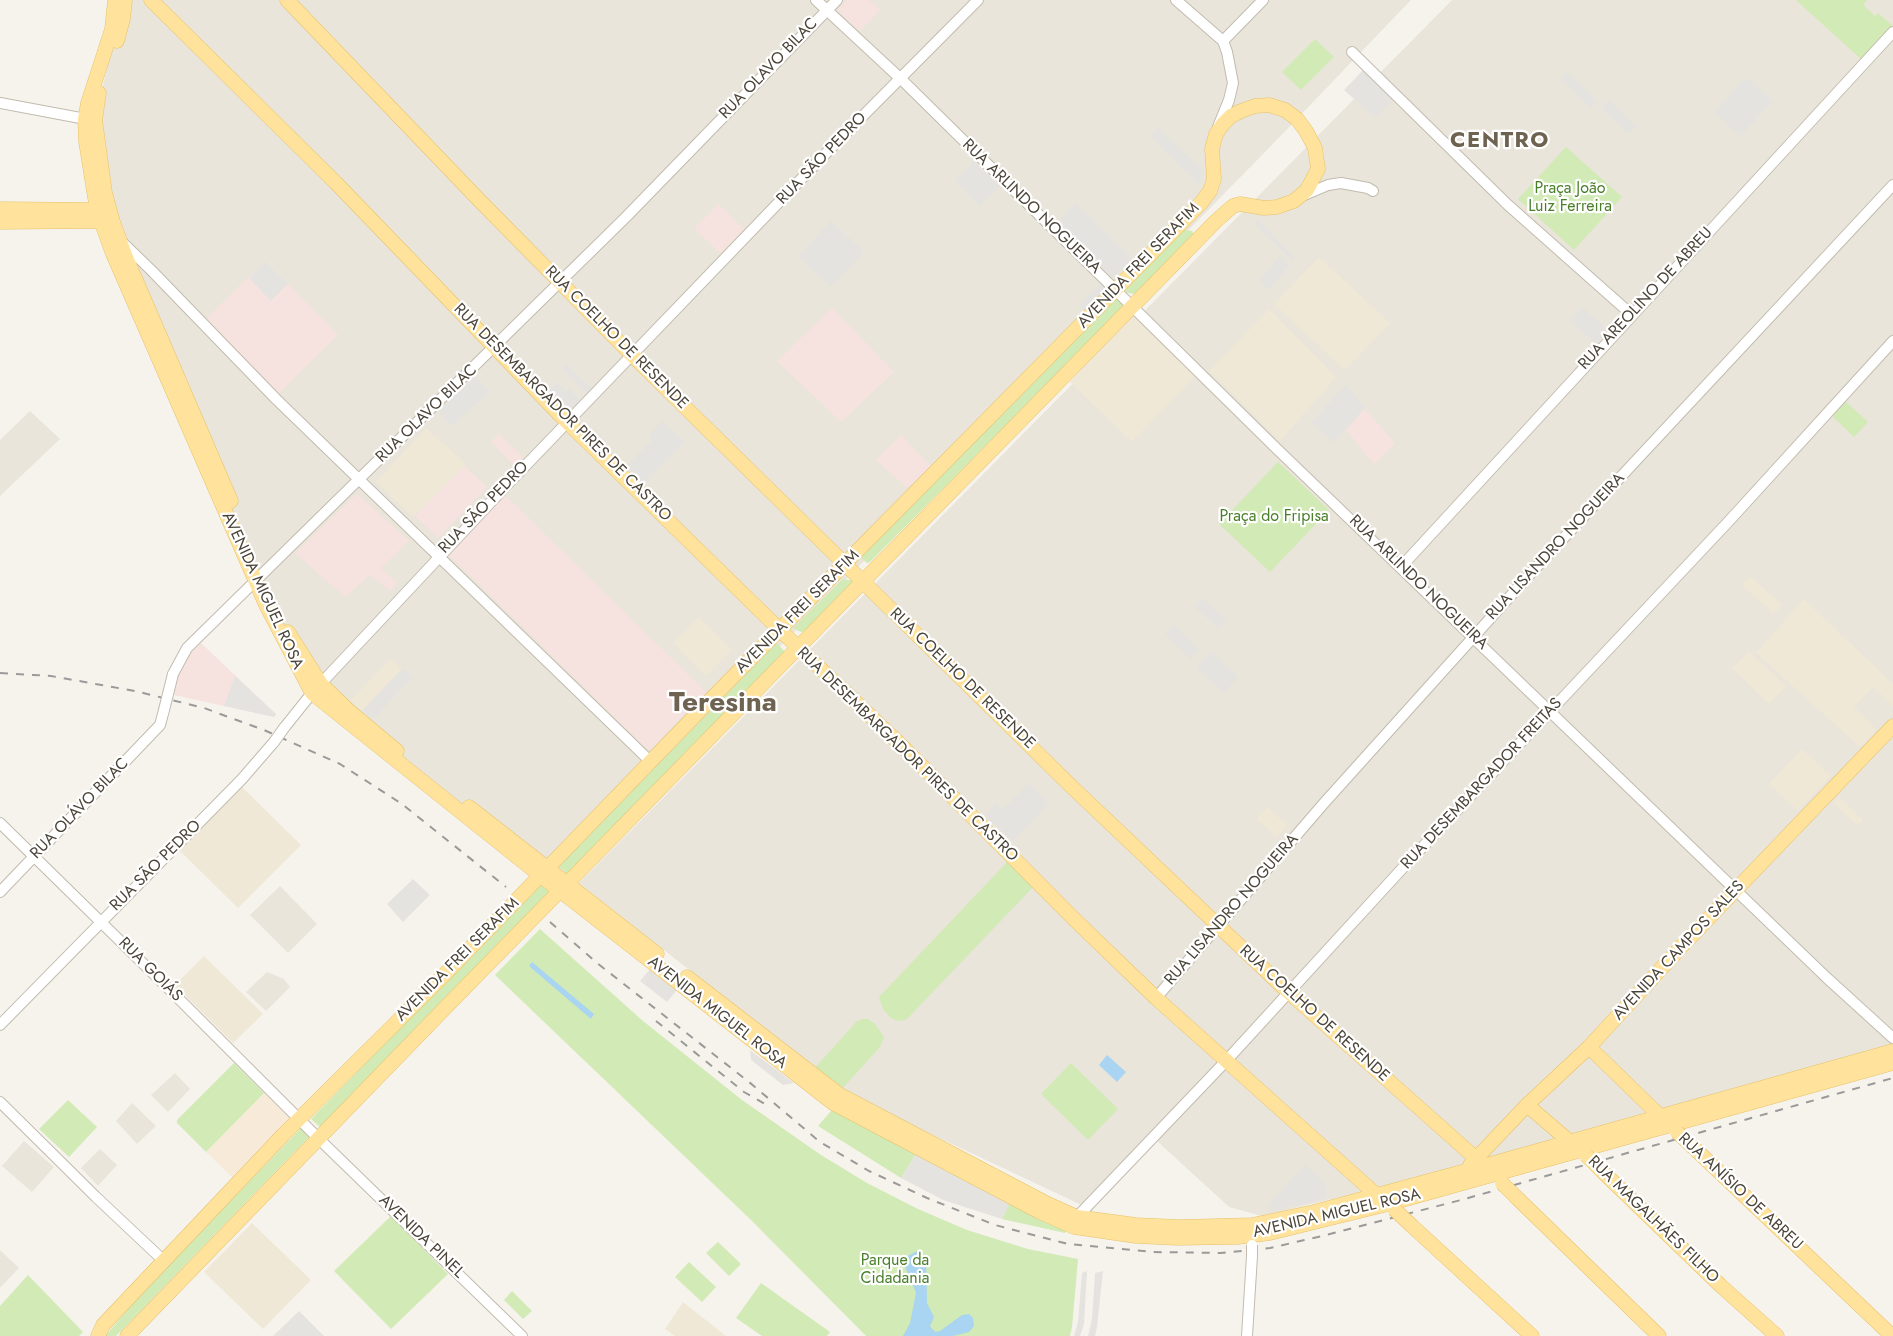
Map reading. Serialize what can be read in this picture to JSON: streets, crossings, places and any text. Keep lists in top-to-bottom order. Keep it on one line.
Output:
{"streets":{"main road":["AVENIDA FREI SERAFIM","RUA COELHO DE RESENDE","RUA DESEMBARGADOR PIRES DE CASTRO","AVENIDA MIGUEL ROSA","AVENIDA CAMPOS SALES","RUA ANÍSIO DE ABREU","RUA MAGALHÃES FILHO"],"street":["RUA OLAVO BILAC","RUA SÃO PEDRO","RUA ARLINDO NOGUEIRA","RUA AREOLINO DE ABREU","RUA LISANDRO NOGUEIRA","RUA DESEMBARGADOR FREITAS","RUA OLÁVO BILAC","RUA GOIÁS","AVENIDA PINEL"]},"crossings":[["RUA OLAVO BILAC","RUA ARLINDO NOGUEIRA"],["RUA OLAVO BILAC","RUA COELHO DE RESENDE"],["RUA OLAVO BILAC","RUA DESEMBARGADOR PIRES DE CASTRO"],["RUA OLAVO BILAC","AVENIDA MIGUEL ROSA"],["RUA OLAVO BILAC","RUA OLÁVO BILAC"],["RUA SÃO PEDRO","RUA ARLINDO NOGUEIRA"],["RUA SÃO PEDRO","RUA COELHO DE RESENDE"],["RUA SÃO PEDRO","RUA DESEMBARGADOR PIRES DE CASTRO"],["RUA SÃO PEDRO","AVENIDA MIGUEL ROSA"],["RUA SÃO PEDRO","RUA GOIÁS"],["RUA ARLINDO NOGUEIRA","AVENIDA FREI SERAFIM"],["RUA ARLINDO NOGUEIRA","RUA AREOLINO DE ABREU"],["RUA ARLINDO NOGUEIRA","RUA LISANDRO NOGUEIRA"],["RUA ARLINDO NOGUEIRA","RUA DESEMBARGADOR FREITAS"],["RUA ARLINDO NOGUEIRA","AVENIDA CAMPOS SALES"],["AVENIDA FREI SERAFIM","RUA COELHO DE RESENDE"],["AVENIDA FREI SERAFIM","RUA DESEMBARGADOR PIRES DE CASTRO"],["AVENIDA FREI SERAFIM","AVENIDA MIGUEL ROSA"],["AVENIDA FREI SERAFIM","RUA GOIÁS"],["AVENIDA FREI SERAFIM","AVENIDA PINEL"],["RUA COELHO DE RESENDE","RUA LISANDRO NOGUEIRA"],["RUA COELHO DE RESENDE","AVENIDA MIGUEL ROSA"],["RUA COELHO DE RESENDE","RUA DESEMBARGADOR FREITAS"],["RUA COELHO DE RESENDE","AVENIDA CAMPOS SALES"],["RUA DESEMBARGADOR PIRES DE CASTRO","RUA LISANDRO NOGUEIRA"],["RUA DESEMBARGADOR PIRES DE CASTRO","AVENIDA MIGUEL ROSA"],["RUA DESEMBARGADOR PIRES DE CASTRO","RUA DESEMBARGADOR FREITAS"],["AVENIDA MIGUEL ROSA","RUA DESEMBARGADOR FREITAS"],["AVENIDA MIGUEL ROSA","AVENIDA CAMPOS SALES"],["AVENIDA MIGUEL ROSA","RUA ANÍSIO DE ABREU"],["AVENIDA MIGUEL ROSA","RUA MAGALHÃES FILHO"],["RUA OLÁVO BILAC","RUA GOIÁS"],["AVENIDA CAMPOS SALES","RUA ANÍSIO DE ABREU"],["AVENIDA CAMPOS SALES","RUA MAGALHÃES FILHO"],["RUA GOIÁS","AVENIDA PINEL"]],"districts":["CENTRO","Teresina"],"parks":["Praça João Luiz Ferreira","Praça do Fripisa","Parque da Cidadania"]}
